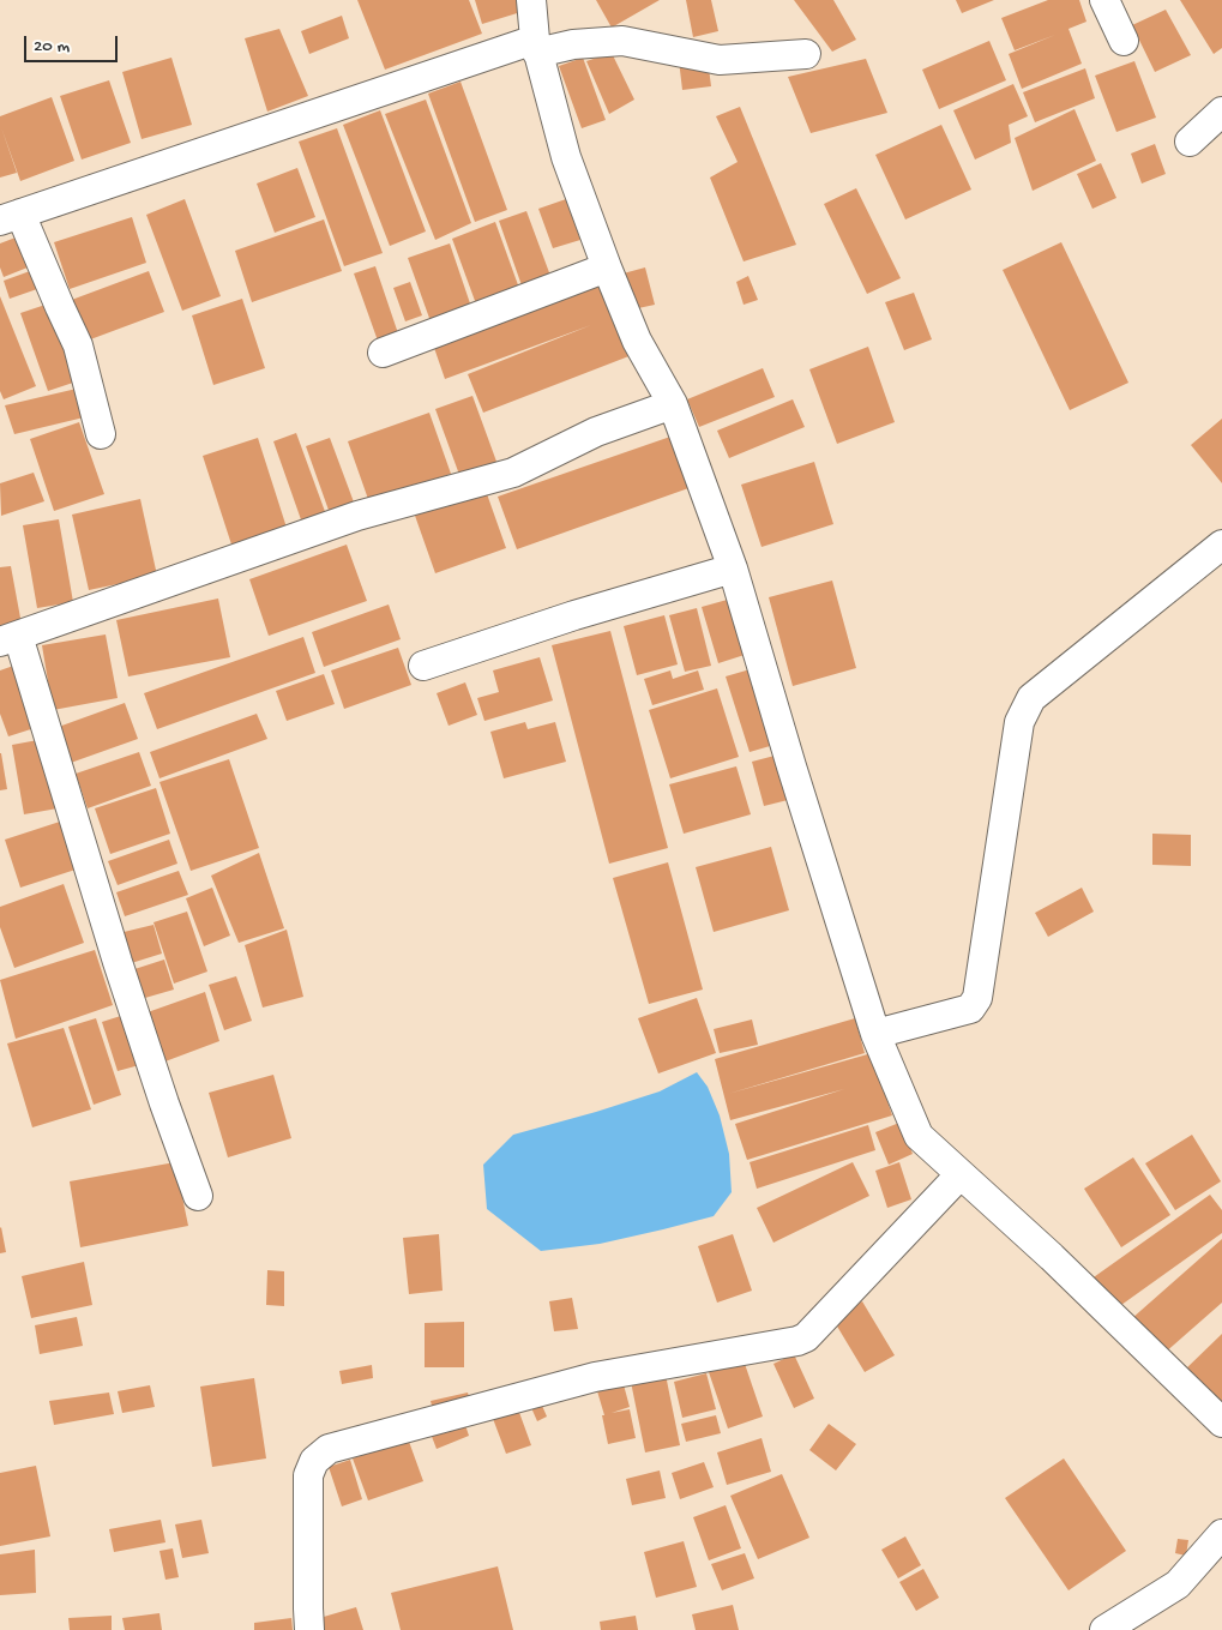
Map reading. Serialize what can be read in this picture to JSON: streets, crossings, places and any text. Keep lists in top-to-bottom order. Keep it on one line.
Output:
{"scale_bar":"20 m"}
